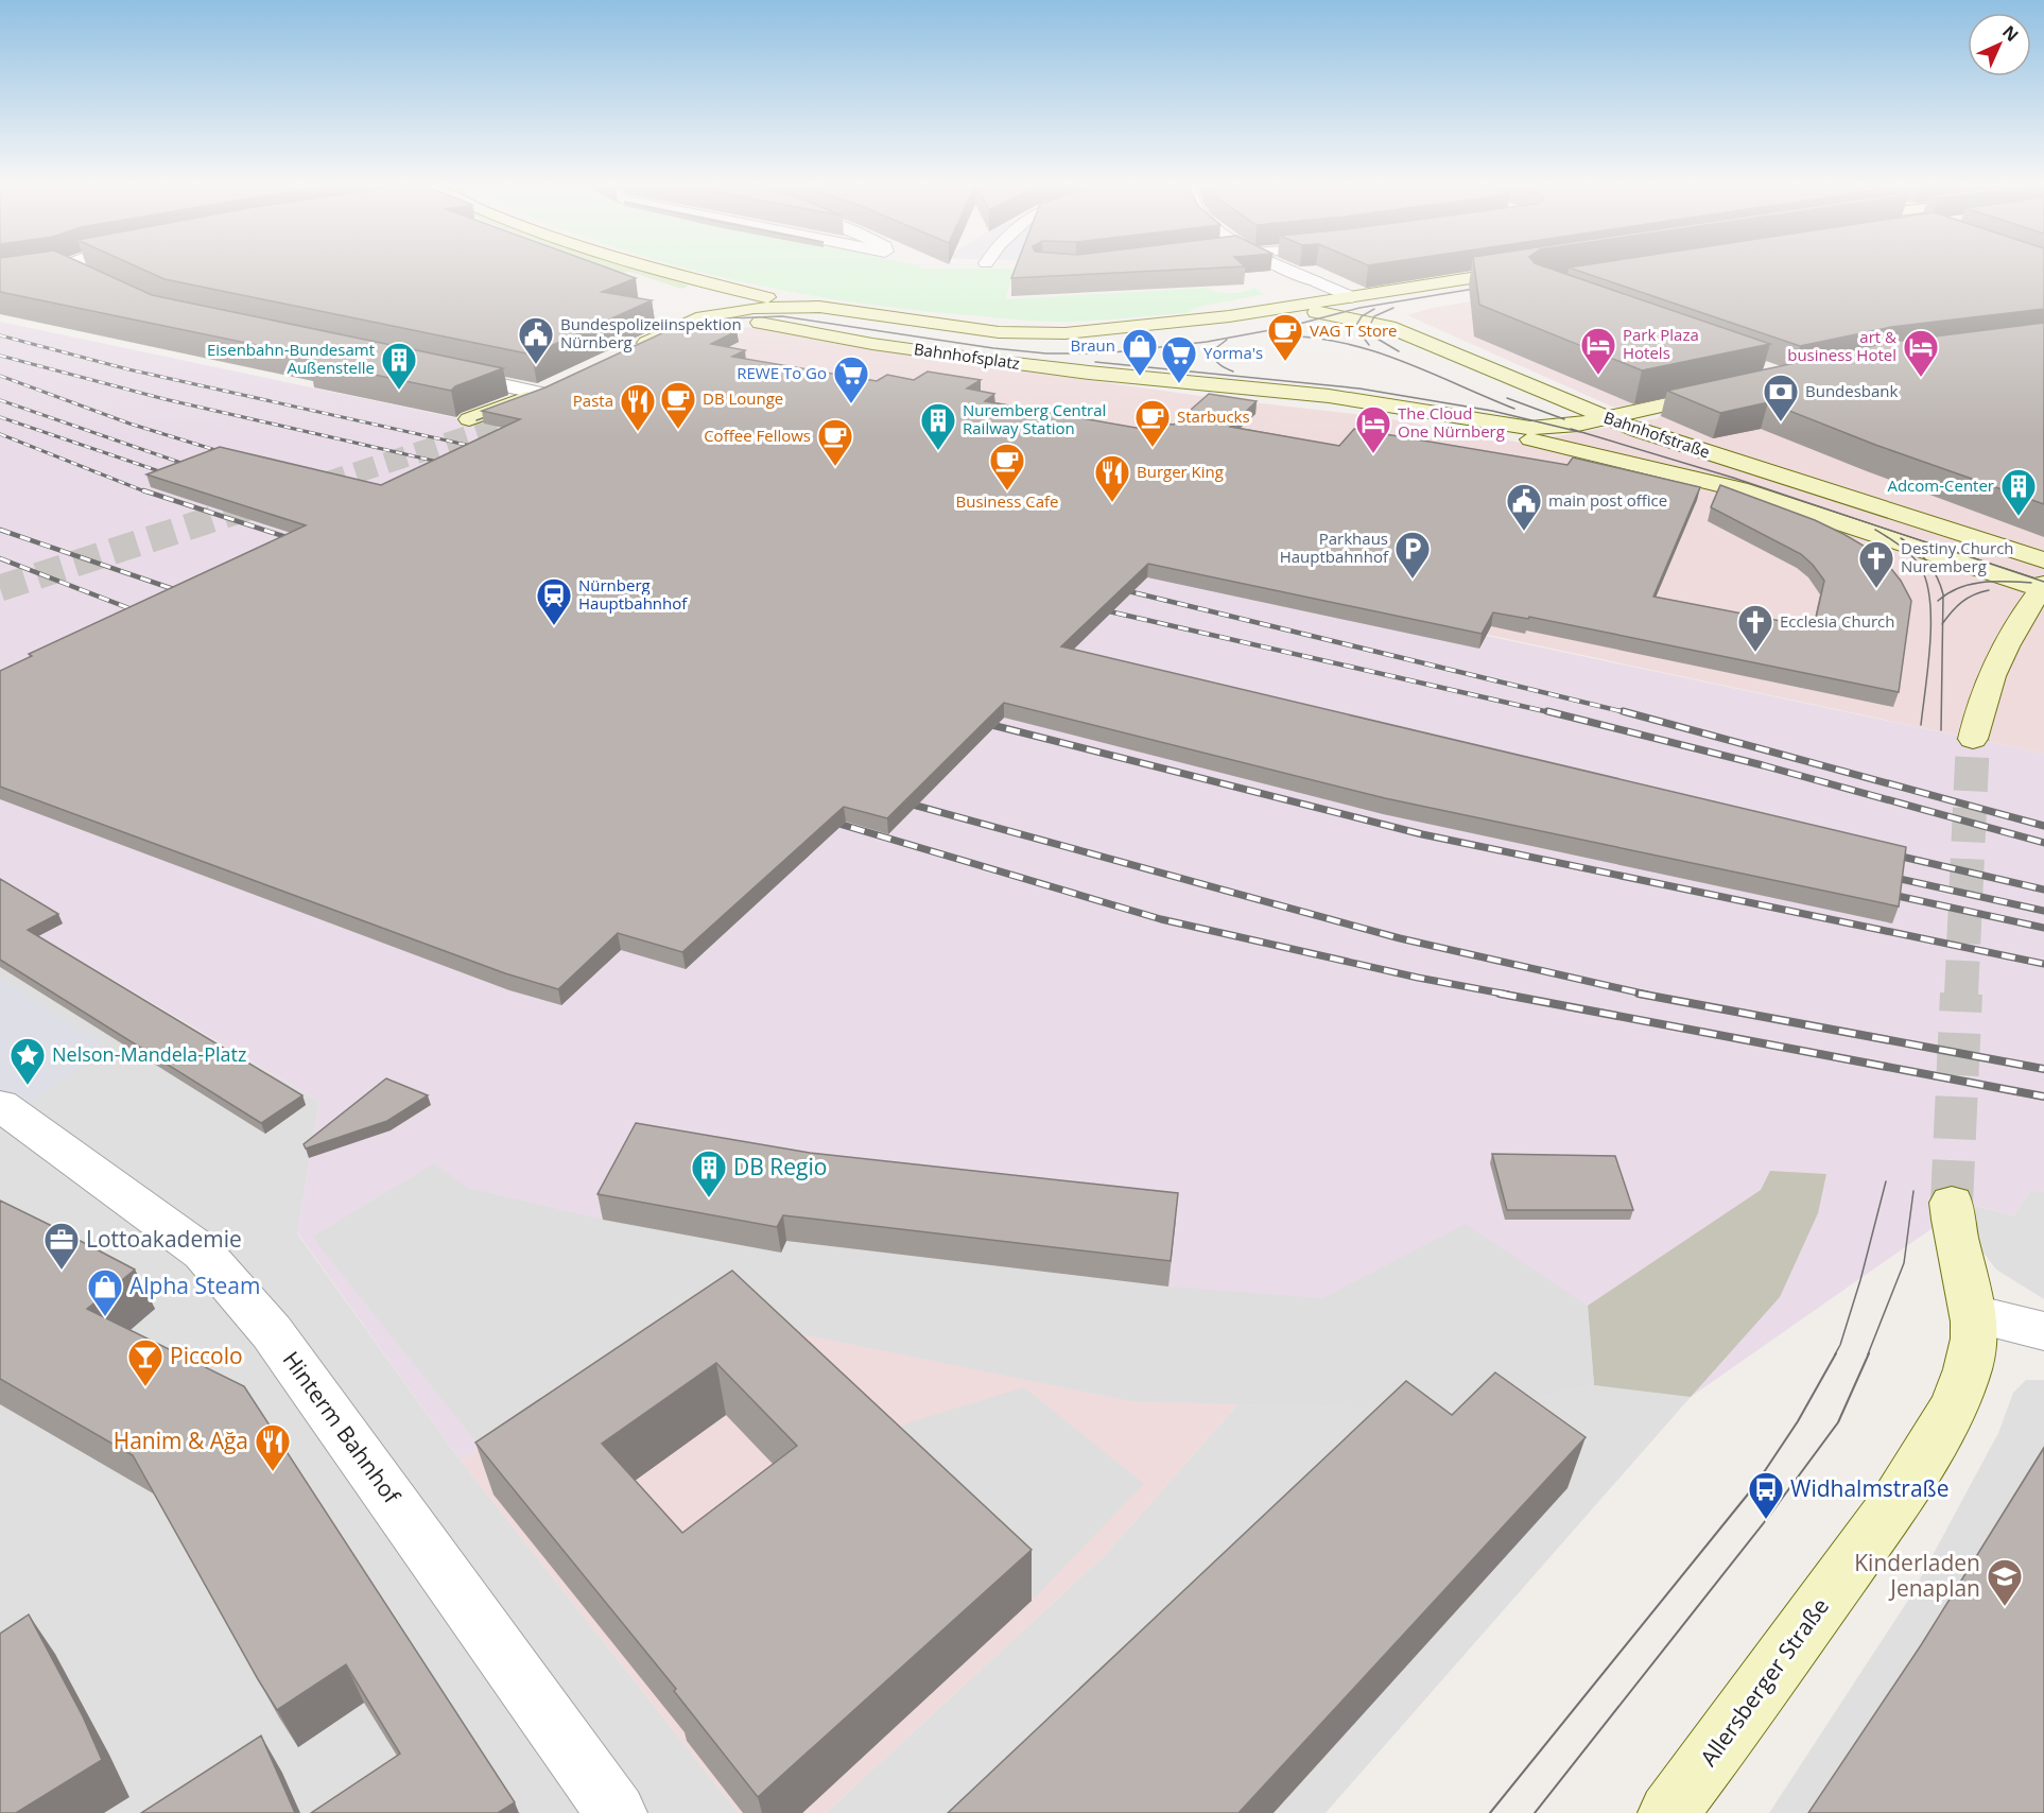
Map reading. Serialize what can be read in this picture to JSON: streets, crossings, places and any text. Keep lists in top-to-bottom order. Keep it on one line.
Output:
{"streets":{"main road":["Bahnhofsplatz","Bahnhofstraße","Allersberger Straße"],"street":["Hinterm Bahnhof"]},"crossings":[["Bahnhofsplatz","Bahnhofstraße"]],"places":{"cafe":["VAG T Store","DB Lounge","Starbucks","Coffee Fellows","Business Cafe"],"public building":["Bundespolizeiinspektion Nürnberg","main post office"],"hotel":["Park Plaza Hotels","art & business Hotel","The Cloud One Nürnberg"],"shop":["Braun","Alpha Steam"],"supermarket":["Yorma's","REWE To Go"],"building":["Eisenbahn-Bundesamt Außenstelle","Nuremberg Central Railway Station","Adcom-Center","DB Regio"],"bank":["Bundesbank"],"restaurant":["Pasta","Burger King","Hanim & Ağa"],"parking":["Parkhaus Hauptbahnhof"],"church":["Destiny Church Nuremberg","Ecclesia Church"],"station":["Nürnberg Hauptbahnhof"],"place":["Nelson-Mandela-Platz"],"office":["Lottoakademie"],"bar":["Piccolo"],"bus stop":["Widhalmstraße"],"school or university":["Kinderladen Jenaplan"]},"north":"top right"}
